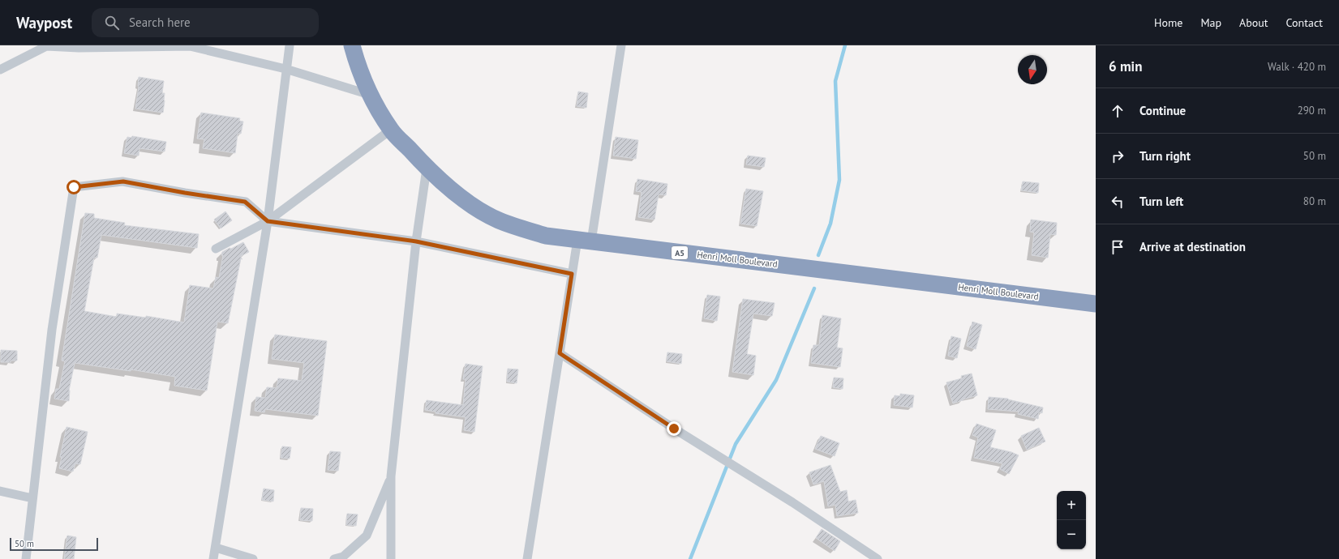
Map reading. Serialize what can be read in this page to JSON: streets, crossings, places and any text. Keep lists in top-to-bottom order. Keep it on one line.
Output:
{"streets":{"highway":["A5","Henri Moll Boulevard"]},"scale_bar":"50 m","north":"bottom","page":{"header":"Waypost","search":"Search here","nav":["Home","Map","About","Contact"],"heading":["6 min","Walk · 420 m"],"list":[["Continue","290 m"],["Turn right","50 m"],["Turn left","80 m"],"Arrive at destination"],"map_buttons":["+","−"],"scale":"50 m"}}
